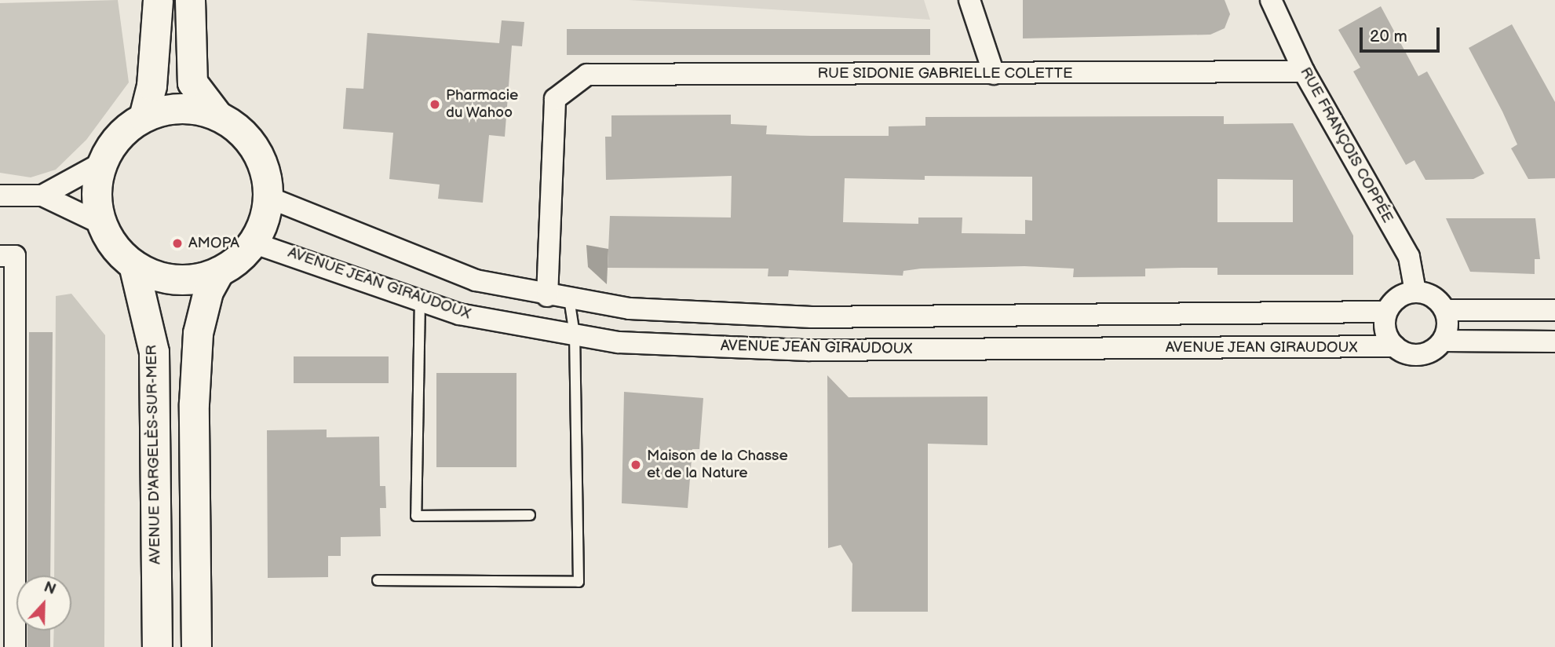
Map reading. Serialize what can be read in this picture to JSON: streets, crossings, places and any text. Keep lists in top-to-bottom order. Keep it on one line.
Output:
{"streets":{"main road":["AVENUE D'ARGELÈS-SUR-MER"],"street":["RUE SIDONIE GABRIELLE COLETTE","RUE FRANÇOIS COPPÉE","AVENUE JEAN GIRAUDOUX"]},"crossings":[["RUE SIDONIE GABRIELLE COLETTE","RUE FRANÇOIS COPPÉE"],["RUE SIDONIE GABRIELLE COLETTE","AVENUE JEAN GIRAUDOUX"],["RUE FRANÇOIS COPPÉE","AVENUE JEAN GIRAUDOUX"],["AVENUE JEAN GIRAUDOUX","AVENUE D'ARGELÈS-SUR-MER"]],"places":["Pharmacie du Wahoo","AMOPA","Maison de la Chasse et de la Nature"],"scale_bar":"20 m","north":"top"}
